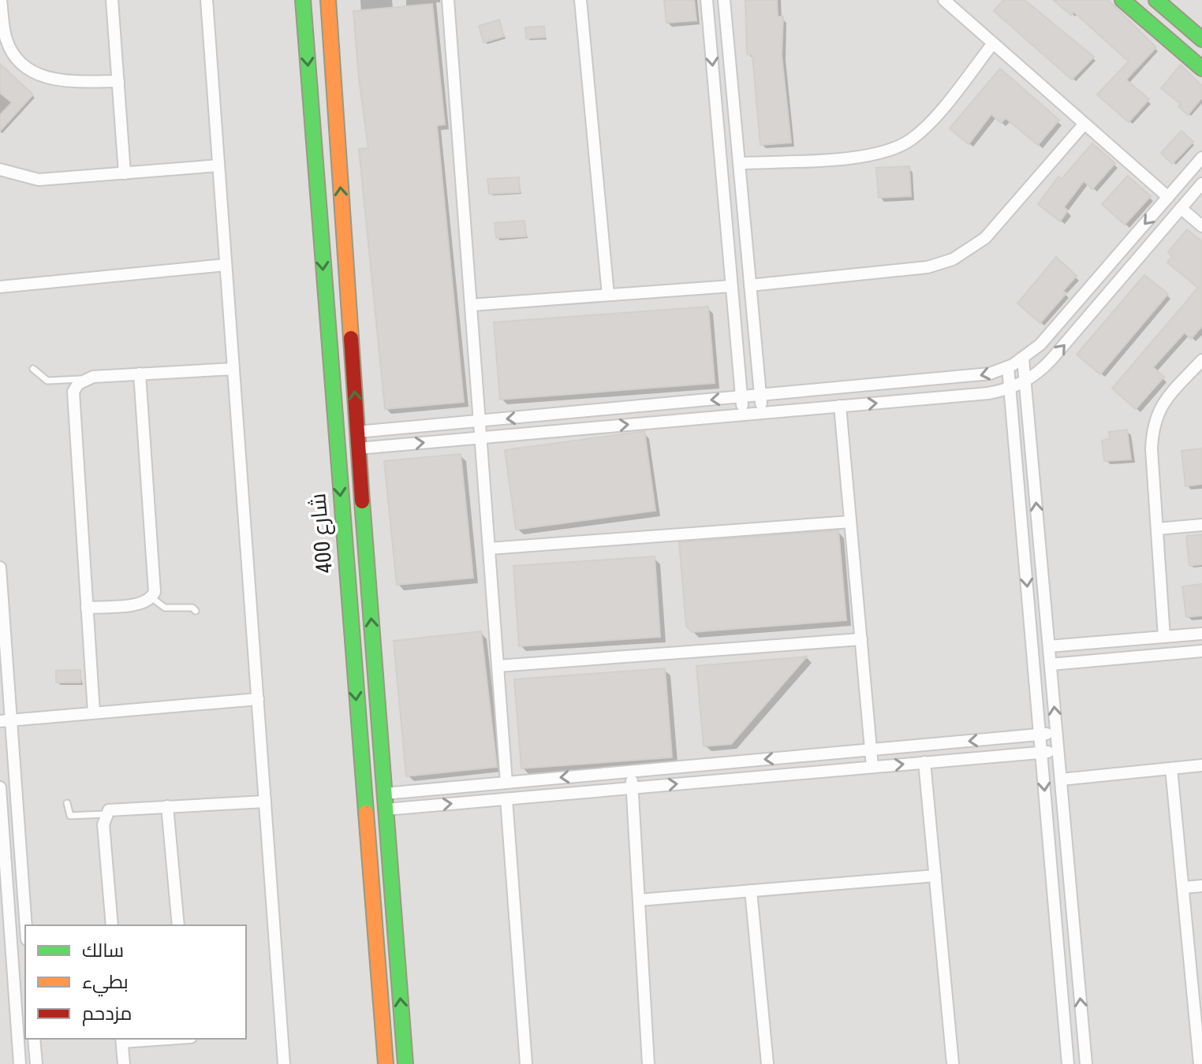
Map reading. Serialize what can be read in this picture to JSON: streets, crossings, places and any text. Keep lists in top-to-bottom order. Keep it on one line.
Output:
{"streets":{"street":["شارع 400"]},"legend":["سالك","بطيء","مزدحم"]}
